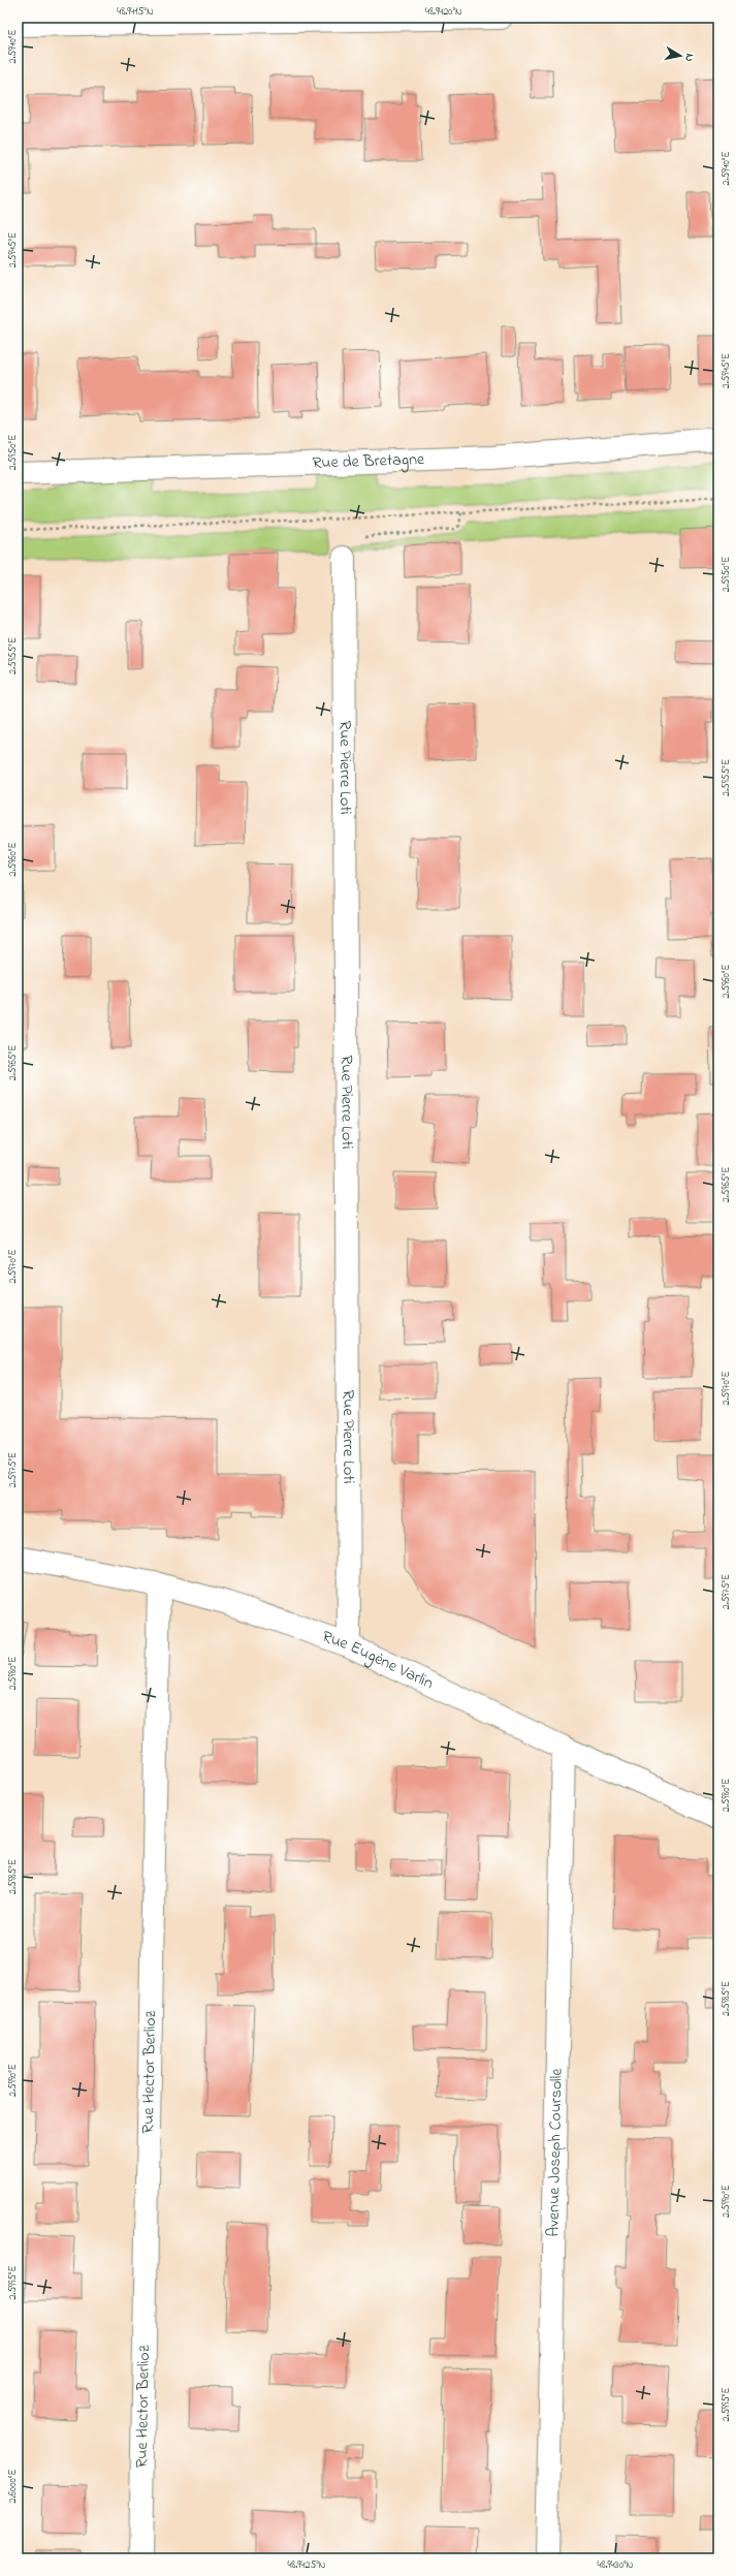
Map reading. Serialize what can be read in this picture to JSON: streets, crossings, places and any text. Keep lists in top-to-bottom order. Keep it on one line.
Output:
{"streets":{"street":["Rue de Bretagne","Rue Pierre Loti","Rue Eugène Varlin","Rue Hector Berlioz","Avenue Joseph Coursolle"]},"crossings":[["Rue Pierre Loti","Rue Eugène Varlin"],["Rue Eugène Varlin","Rue Hector Berlioz"],["Rue Eugène Varlin","Avenue Joseph Coursolle"]],"north":"right","coordinates":["48.9415°N","48.9420°N","2.5940°E","2.5945°E","2.5950°E","2.5955°E","2.5960°E","2.5965°E","2.5970°E","2.5975°E","2.5980°E","2.5985°E","2.5990°E","2.5995°E","2.6000°E","48.9425°N","48.9430°N"]}
